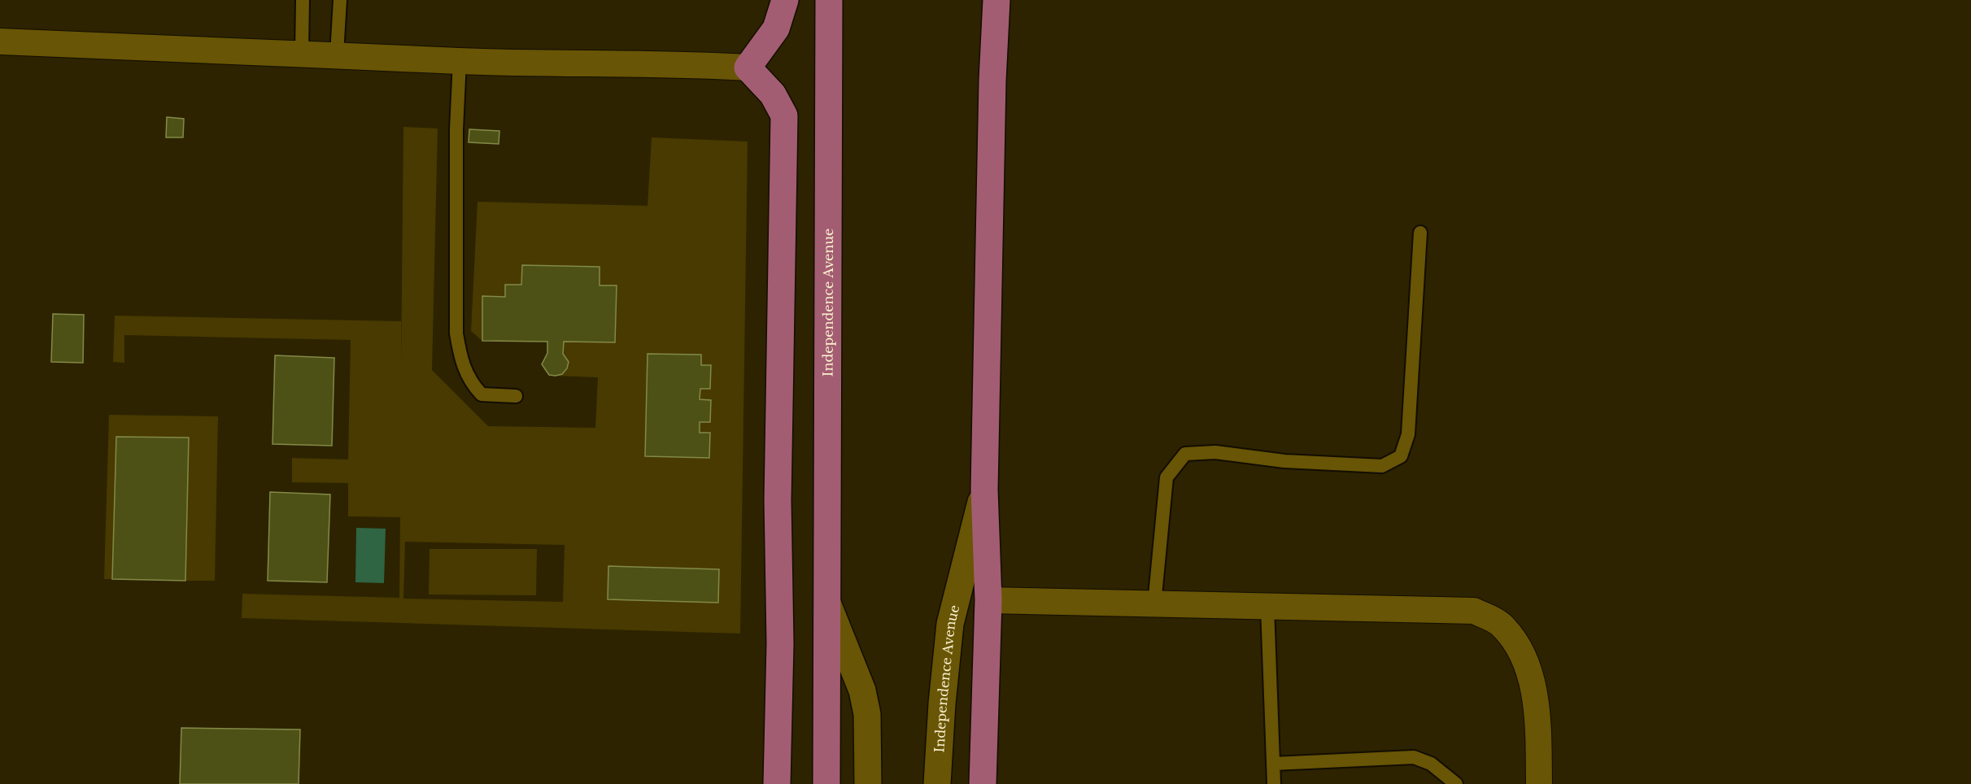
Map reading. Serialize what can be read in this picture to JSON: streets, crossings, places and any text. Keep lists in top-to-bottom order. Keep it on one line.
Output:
{"streets":{"main road":["Independence Avenue"]}}
